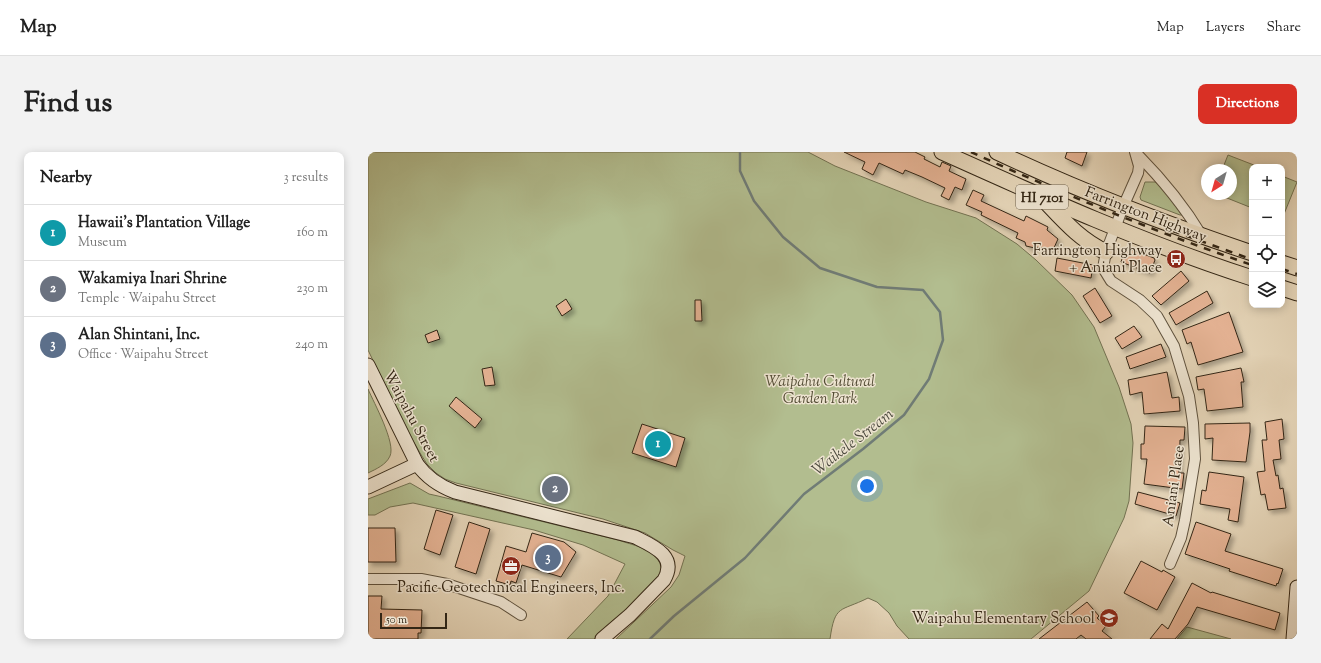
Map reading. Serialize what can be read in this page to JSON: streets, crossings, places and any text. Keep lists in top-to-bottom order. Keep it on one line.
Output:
{"streets":{"main road":["HI 7101","Farrington Highway"],"street":["Waipahu Street","Aniani Place"]},"crossings":[["Farrington Highway","Aniani Place"]],"water":["Waikele Stream"],"parks":["Waipahu Cultural Garden Park"],"places":{"bus stop":["Farrington Highway + Aniani Place"],"office":["Pacific Geotechnical Engineers, Inc."],"school or university":["Waipahu Elementary School"]},"scale_bar":"50 m","north":"bottom left","page":{"header":"Map","nav":["Map","Layers","Share"],"title":"Find us","buttons":"Directions","heading":["Nearby","3 results"],"map_buttons":["+","−"],"list":[{"mark":"1","name":"Hawaii's Plantation Village","note":"Museum","value":"160 m"},{"mark":"2","name":"Wakamiya Inari Shrine","note":"Temple · Waipahu Street","value":"230 m"},{"mark":"3","name":"Alan Shintani, Inc.","note":"Office · Waipahu Street","value":"240 m"}],"pins":["1","2","3"],"scale":"50 m"}}
